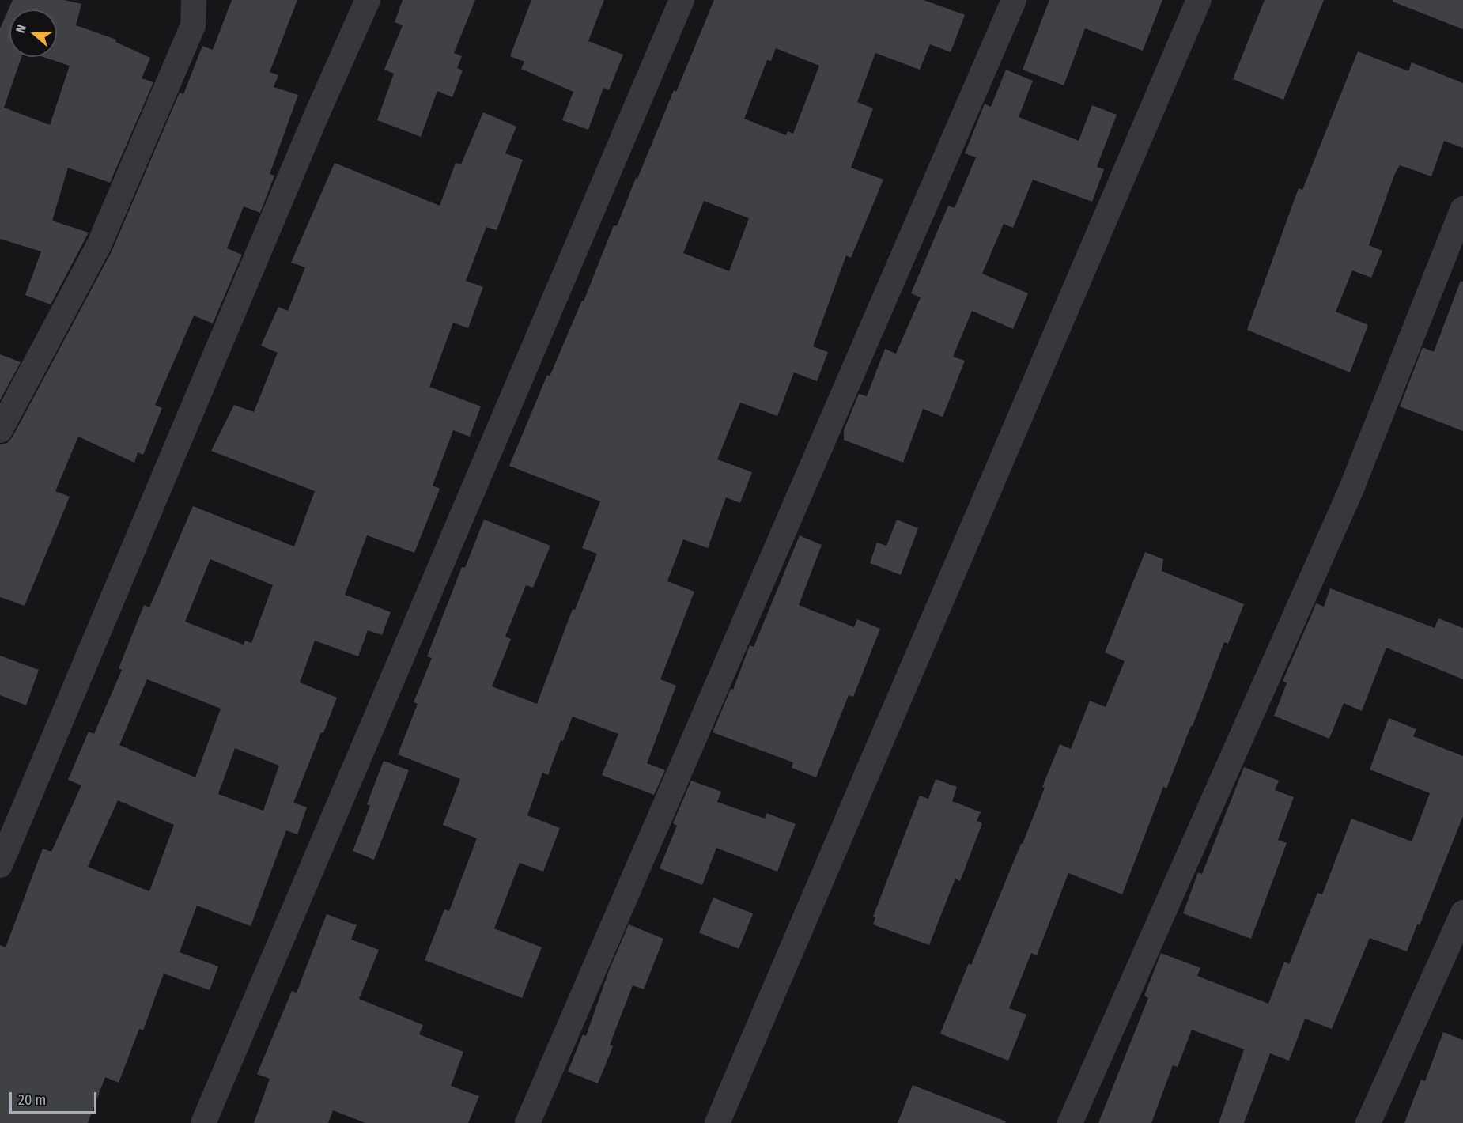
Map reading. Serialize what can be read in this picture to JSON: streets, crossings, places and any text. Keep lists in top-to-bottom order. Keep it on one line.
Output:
{"scale_bar":"20 m","north":"left"}
